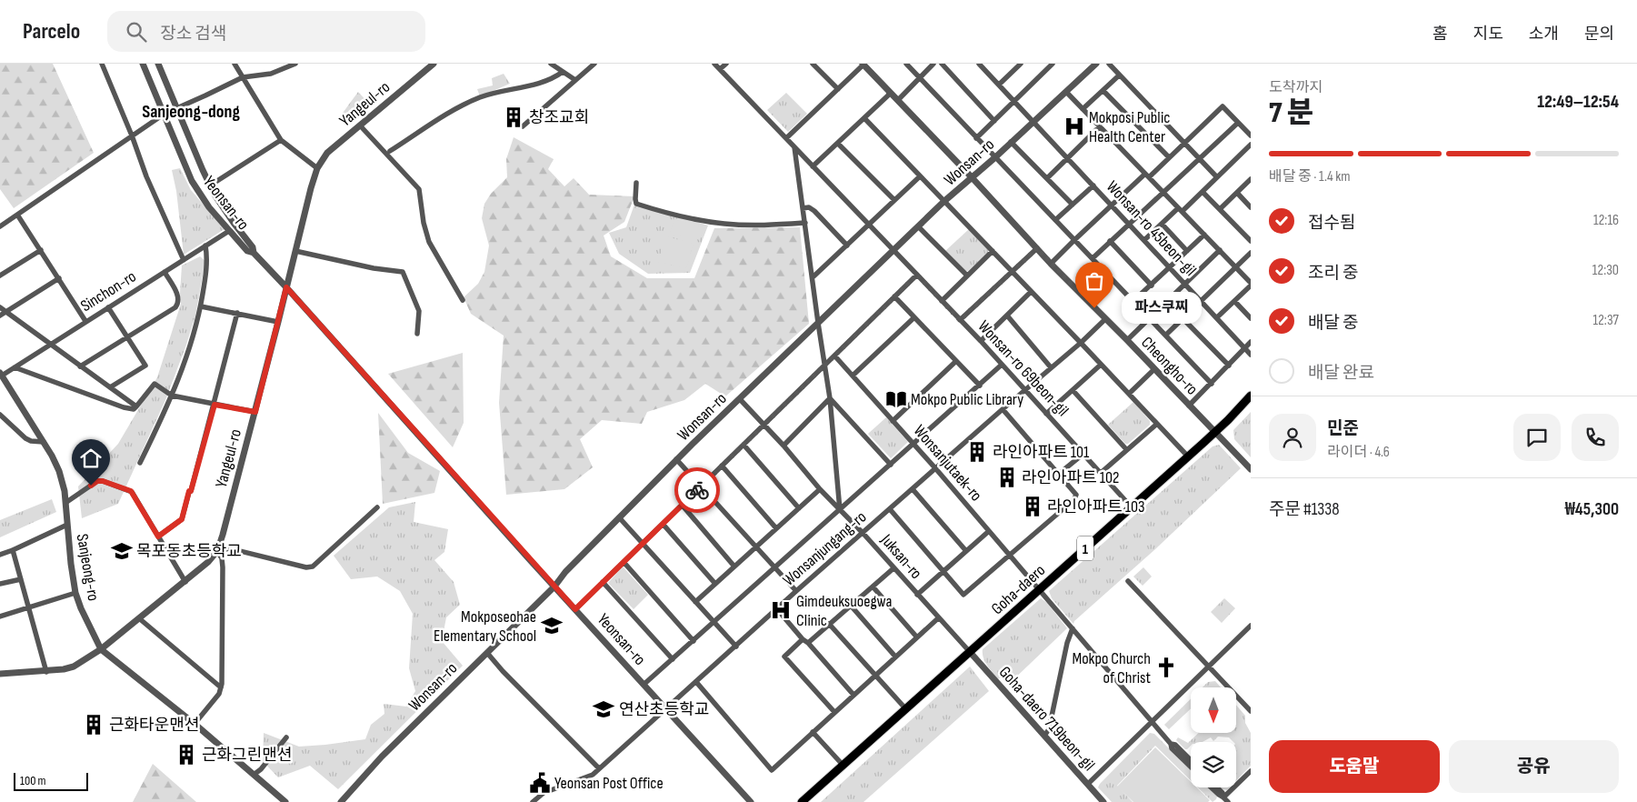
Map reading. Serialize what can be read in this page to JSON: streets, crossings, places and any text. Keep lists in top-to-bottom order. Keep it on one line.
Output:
{"streets":{"main road":["1","Goha-daero"],"street":["Yangeul-ro","Wonsan-ro","Yeonsan-ro","Wonsan-ro 45beon-gil","Sinchon-ro","Cheongho-ro","Wonsan-ro 69beon-gil","Wonsanjutaek-ro","Wonsanjungang-ro","Juksan-ro","Sanjeong-ro","Goha-daero 719beon-gil"]},"crossings":[["Yangeul-ro","Yeonsan-ro"],["Yangeul-ro","Sanjeong-ro"],["Wonsan-ro","Yeonsan-ro"],["Wonsan-ro","Wonsan-ro 45beon-gil"],["Wonsan-ro","Cheongho-ro"],["Wonsan-ro","Wonsan-ro 69beon-gil"],["Wonsan-ro","Juksan-ro"],["Yeonsan-ro","Sinchon-ro"],["Yeonsan-ro","Wonsanjungang-ro"],["Sinchon-ro","Sanjeong-ro"],["Cheongho-ro","Wonsanjungang-ro"],["Cheongho-ro","Goha-daero"],["Wonsan-ro 69beon-gil","Wonsanjungang-ro"],["Wonsan-ro 69beon-gil","Goha-daero"],["Wonsanjutaek-ro","Wonsanjungang-ro"],["Wonsanjutaek-ro","Goha-daero"],["Wonsanjungang-ro","Juksan-ro"],["Juksan-ro","Goha-daero"],["Juksan-ro","Goha-daero 719beon-gil"],["Goha-daero","Goha-daero 719beon-gil"]],"districts":["Sanjeong-dong"],"places":{"building":["창조교회","라인아파트 101","라인아파트 102","라인아파트 103","근화타운맨션","근화그린맨션"],"hospital":["Mokposi Public Health Center","Gimdeuksuoegwa Clinic"],"other":["파스쿠찌"],"library":["Mokpo Public Library"],"school or university":["목포동초등학교","Mokposeohae Elementary School","연산초등학교"],"church":["Mokpo Church of Christ"],"public building":["Yeonsan Post Office"]},"scale_bar":"100 m","north":"bottom","page":{"header":"Parcelo","search":"장소 검색","nav":["홈","지도","소개","문의"],"heading":["7 분","도착까지","12:49–12:54"],"panel":["민준","라이더 · 4.6","주문 #1338","₩45,300"],"bar":"배달 중 · 1.4 km","list":[["접수됨","12:16"],["조리 중","12:30"],["배달 중","12:37"],"배달 완료"],"bubble":"파스쿠찌","buttons":["도움말","공유"],"scale":"100 m"}}
